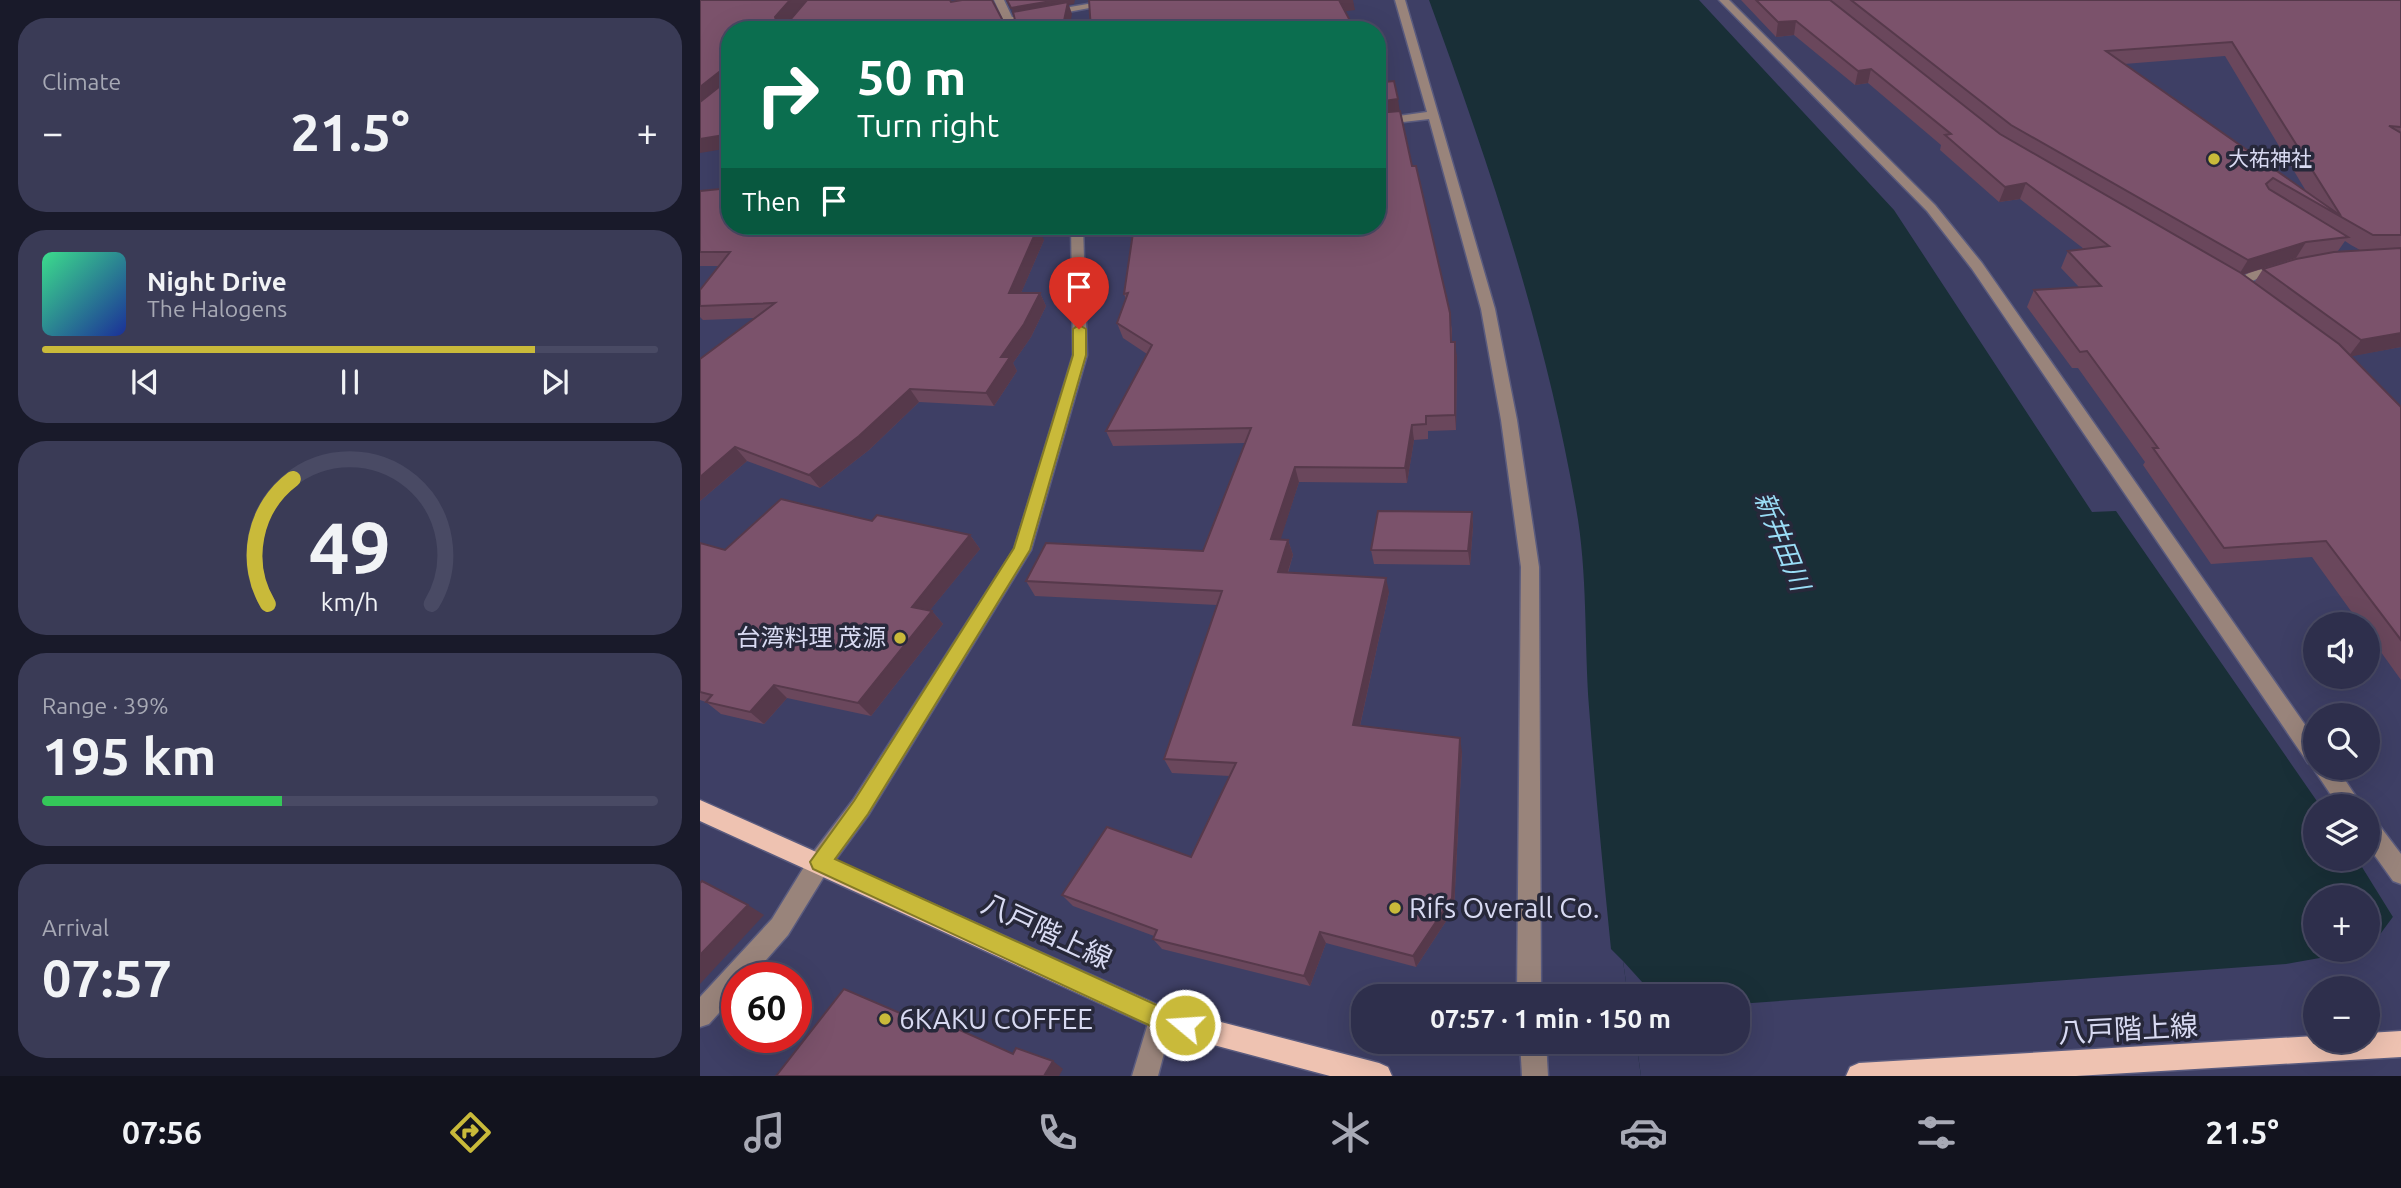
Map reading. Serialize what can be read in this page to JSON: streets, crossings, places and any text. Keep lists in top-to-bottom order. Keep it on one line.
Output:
{"streets":{"main road":["八戸階上線"]},"water":["新井田川"],"places":["大祐神社","台湾料理 茂源","Rifs Overall Co.","6KAKU COFFEE"],"page":{"tile":["Climate",["Range · 39%","195 km"],["Arrival","07:57"]],"turn":["50 m","Turn right"],"heat":["−","21.5°","+"],"then":"Then","song":["Night Drive","The Halogens"],"map_buttons":["+","−"],"limit":"60","trip":"07:57 · 1 min · 150 m","tabs":["07:56","21.5°"],"gauge":["49","km/h"]}}
